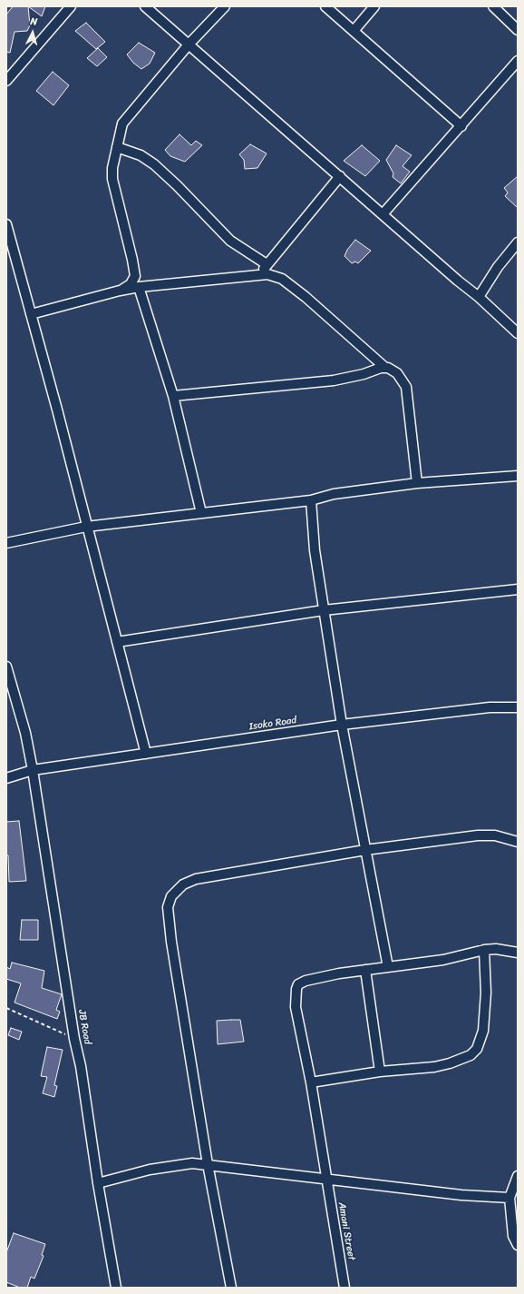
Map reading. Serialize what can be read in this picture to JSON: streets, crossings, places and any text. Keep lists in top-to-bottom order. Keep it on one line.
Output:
{"streets":{"street":["Isoko Road","JB Road","Amani Street"]},"crossings":[["Isoko Road","JB Road"]],"north":"top"}
